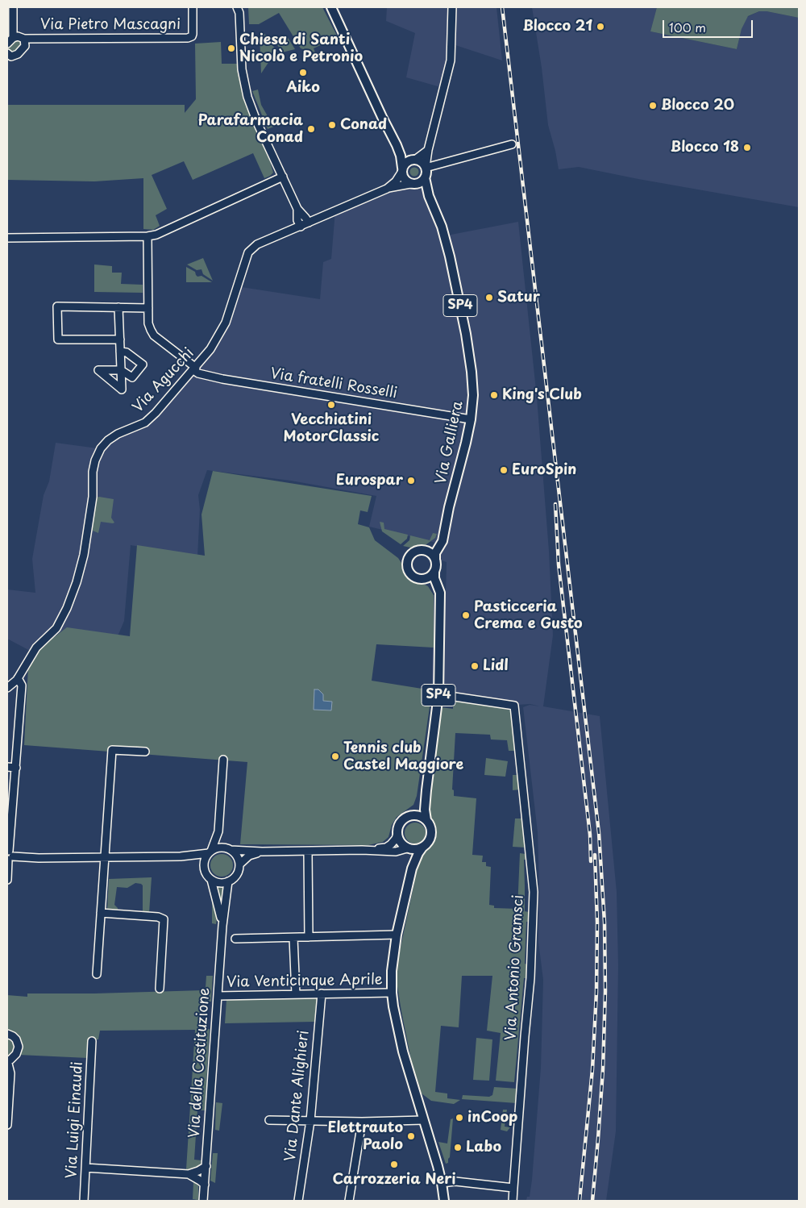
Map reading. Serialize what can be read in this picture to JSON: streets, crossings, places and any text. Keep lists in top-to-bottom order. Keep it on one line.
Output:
{"streets":{"main road":["SP4","Via Galliera"],"street":["Via Pietro Mascagni","Via Agucchi","Via fratelli Rosselli","Via Antonio Gramsci","Via Venticinque Aprile","Via della Costituzione","Via Dante Alighieri","Via Luigi Einaudi"]},"crossings":[["SP4","Via Galliera"],["SP4","Via Antonio Gramsci"],["Via Agucchi","Via fratelli Rosselli"],["Via fratelli Rosselli","Via Galliera"],["Via Venticinque Aprile","Via della Costituzione"],["Via Venticinque Aprile","Via Dante Alighieri"]],"places":["Blocco 21","Chiesa di Santi Nicolò e Petronio","Aiko","Blocco 20","Conad","Parafarmacia Conad","Blocco 18","Satur","King's Club","Vecchiatini MotorClassic","EuroSpin","Eurospar","Pasticceria Crema e Gusto","Lidl","Tennis club Castel Maggiore","inCoop","Elettrauto Paolo","Labo","Carrozzeria Neri"],"scale_bar":"100 m"}
